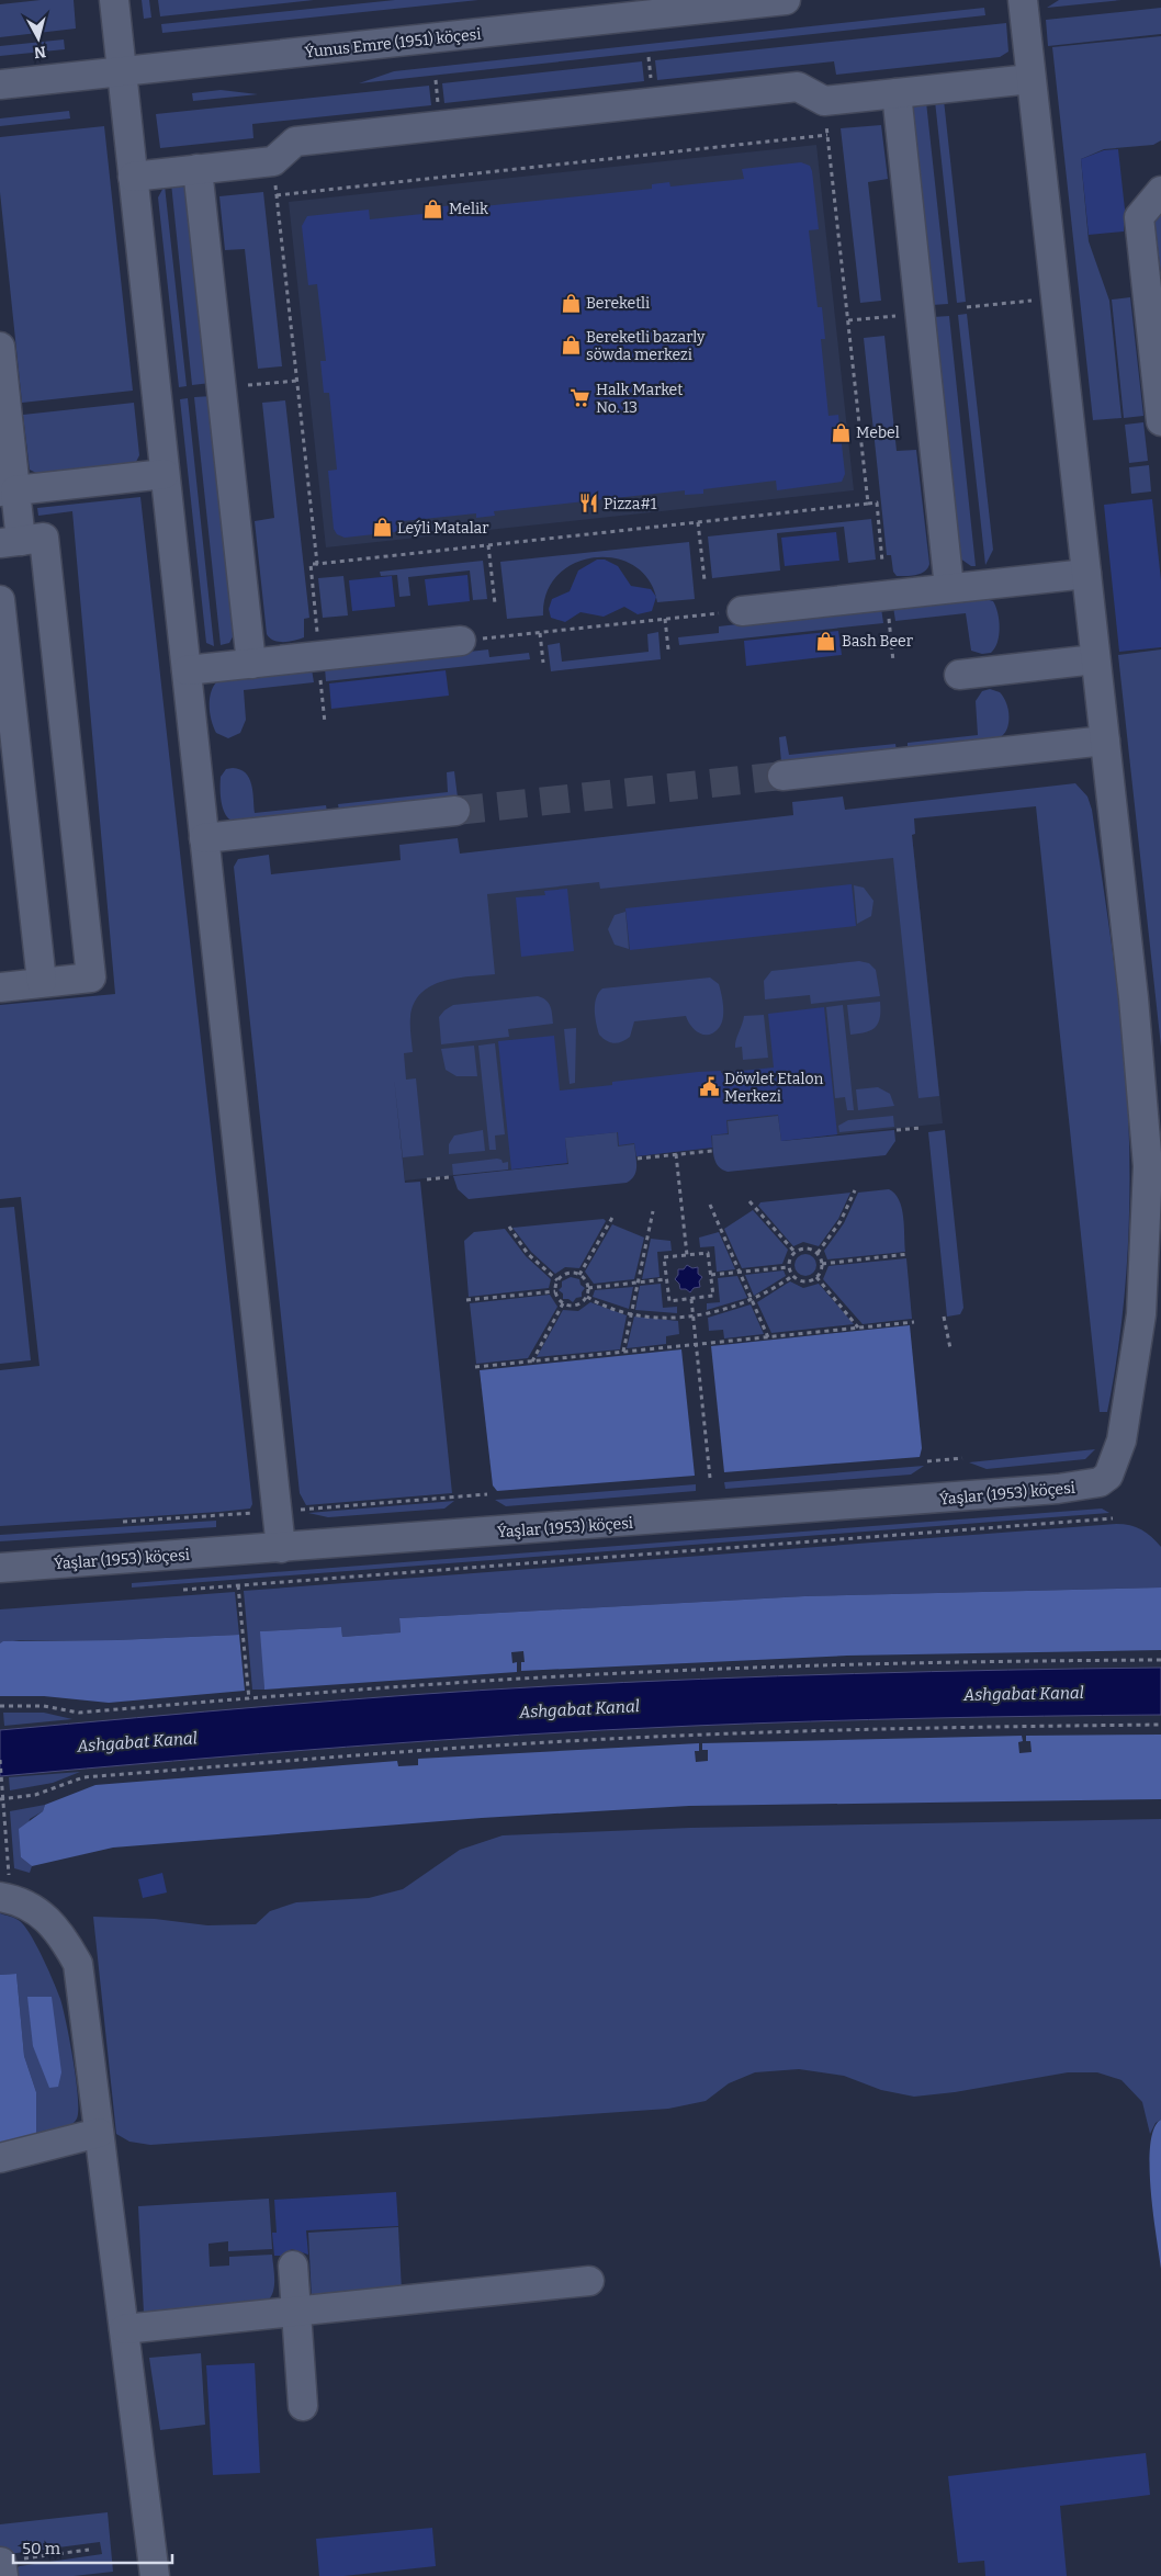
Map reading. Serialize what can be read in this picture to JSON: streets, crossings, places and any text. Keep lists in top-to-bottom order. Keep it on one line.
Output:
{"streets":{"street":["Ýunus Emre (1951) köçesi","Ýaşlar (1953) köçesi"]},"water":["Ashgabat Kanal"],"places":{"shop":["Melik","Bereketli","Bereketli bazarly söwda merkezi","Mebel","Leýli Matalar","Bash Beer"],"supermarket":["Halk Market No. 13"],"restaurant":["Pizza#1"],"public building":["Döwlet Etalon Merkezi"]},"scale_bar":"50 m","north":"bottom"}
